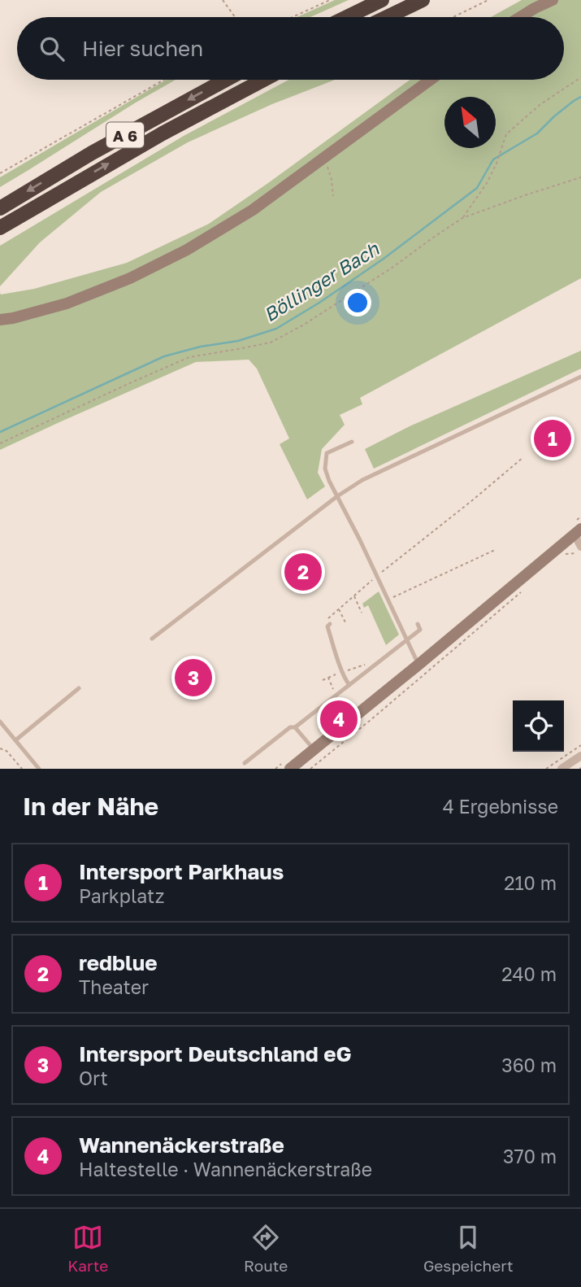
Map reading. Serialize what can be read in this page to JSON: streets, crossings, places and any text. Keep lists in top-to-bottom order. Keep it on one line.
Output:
{"streets":{"highway":["A 6"]},"water":["Böllinger Bach"],"north":"top left","page":{"search":"Hier suchen","pins":["1","2","3","4"],"heading":["In der Nähe","4 Ergebnisse"],"list":[{"mark":"1","name":"Intersport Parkhaus","note":"Parkplatz","value":"210 m"},{"mark":"2","name":"redblue","note":"Theater","value":"240 m"},{"mark":"3","name":"Intersport Deutschland eG","note":"Ort","value":"360 m"},{"mark":"4","name":"Wannenäckerstraße","note":"Haltestelle · Wannenäckerstraße","value":"370 m"}],"nav":["Karte","Route","Gespeichert"]}}
